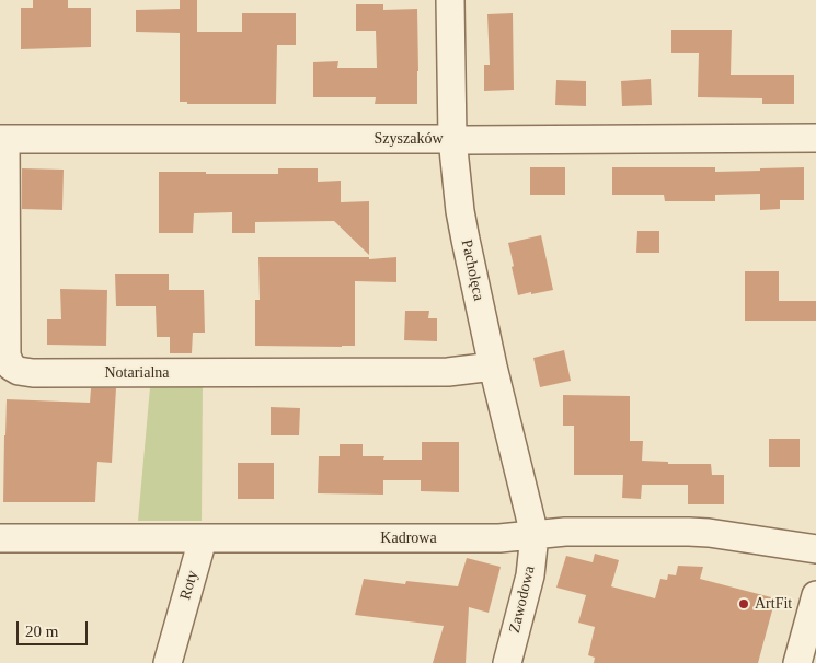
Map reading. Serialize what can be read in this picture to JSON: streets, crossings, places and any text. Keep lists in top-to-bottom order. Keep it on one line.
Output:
{"streets":{"street":["Szyszaków","Pacholęca","Notarialna","Kadrowa","Roty","Zawodowa"]},"crossings":[["Szyszaków","Pacholęca"],["Szyszaków","Notarialna"],["Pacholęca","Notarialna"],["Pacholęca","Kadrowa"],["Pacholęca","Zawodowa"],["Kadrowa","Roty"],["Kadrowa","Zawodowa"]],"places":["ArtFit"],"scale_bar":"20 m"}
